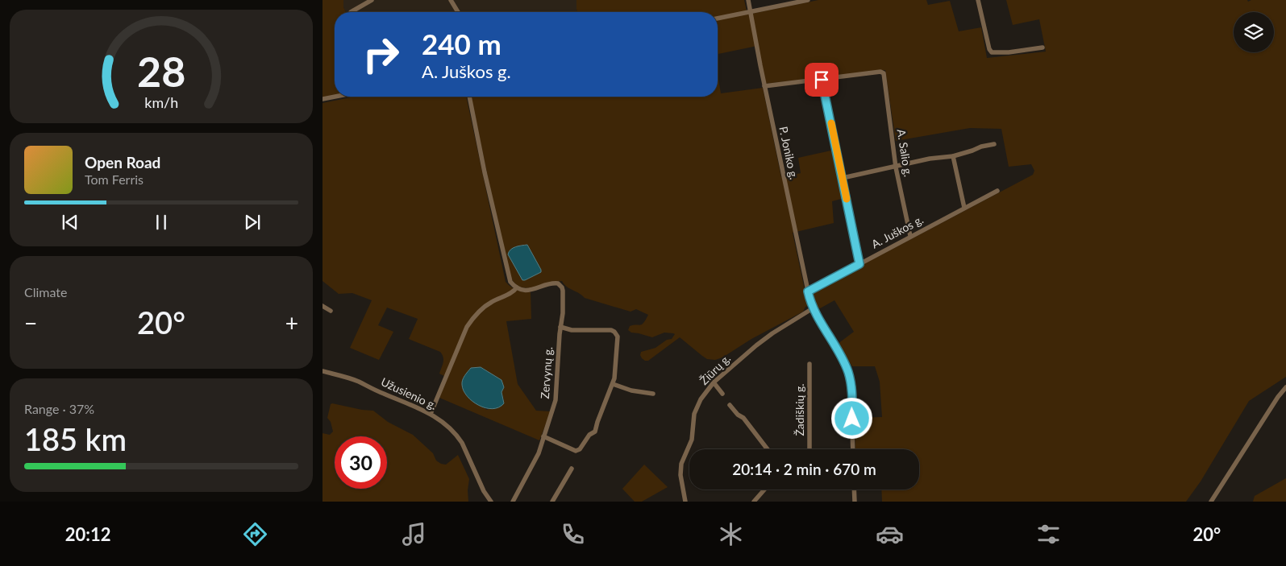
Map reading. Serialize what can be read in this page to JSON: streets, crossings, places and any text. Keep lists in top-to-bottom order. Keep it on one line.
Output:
{"streets":{"street":["P. Joniko g.","A. Salio g.","A. Juškos g.","Žiūrų g.","Zervynų g.","Užusienio g.","Žadiškių g."]},"crossings":[["P. Joniko g.","A. Juškos g."],["P. Joniko g.","Žiūrų g."],["A. Salio g.","A. Juškos g."]],"page":{"turn":["240 m","A. Juškos g."],"song":["Open Road","Tom Ferris"],"tile":["Climate",["Range · 37%","185 km"]],"heat":["−","20°","+"],"limit":"30","trip":"20:14 · 2 min · 670 m","tabs":["20:12","20°"],"gauge":["28","km/h"]}}
